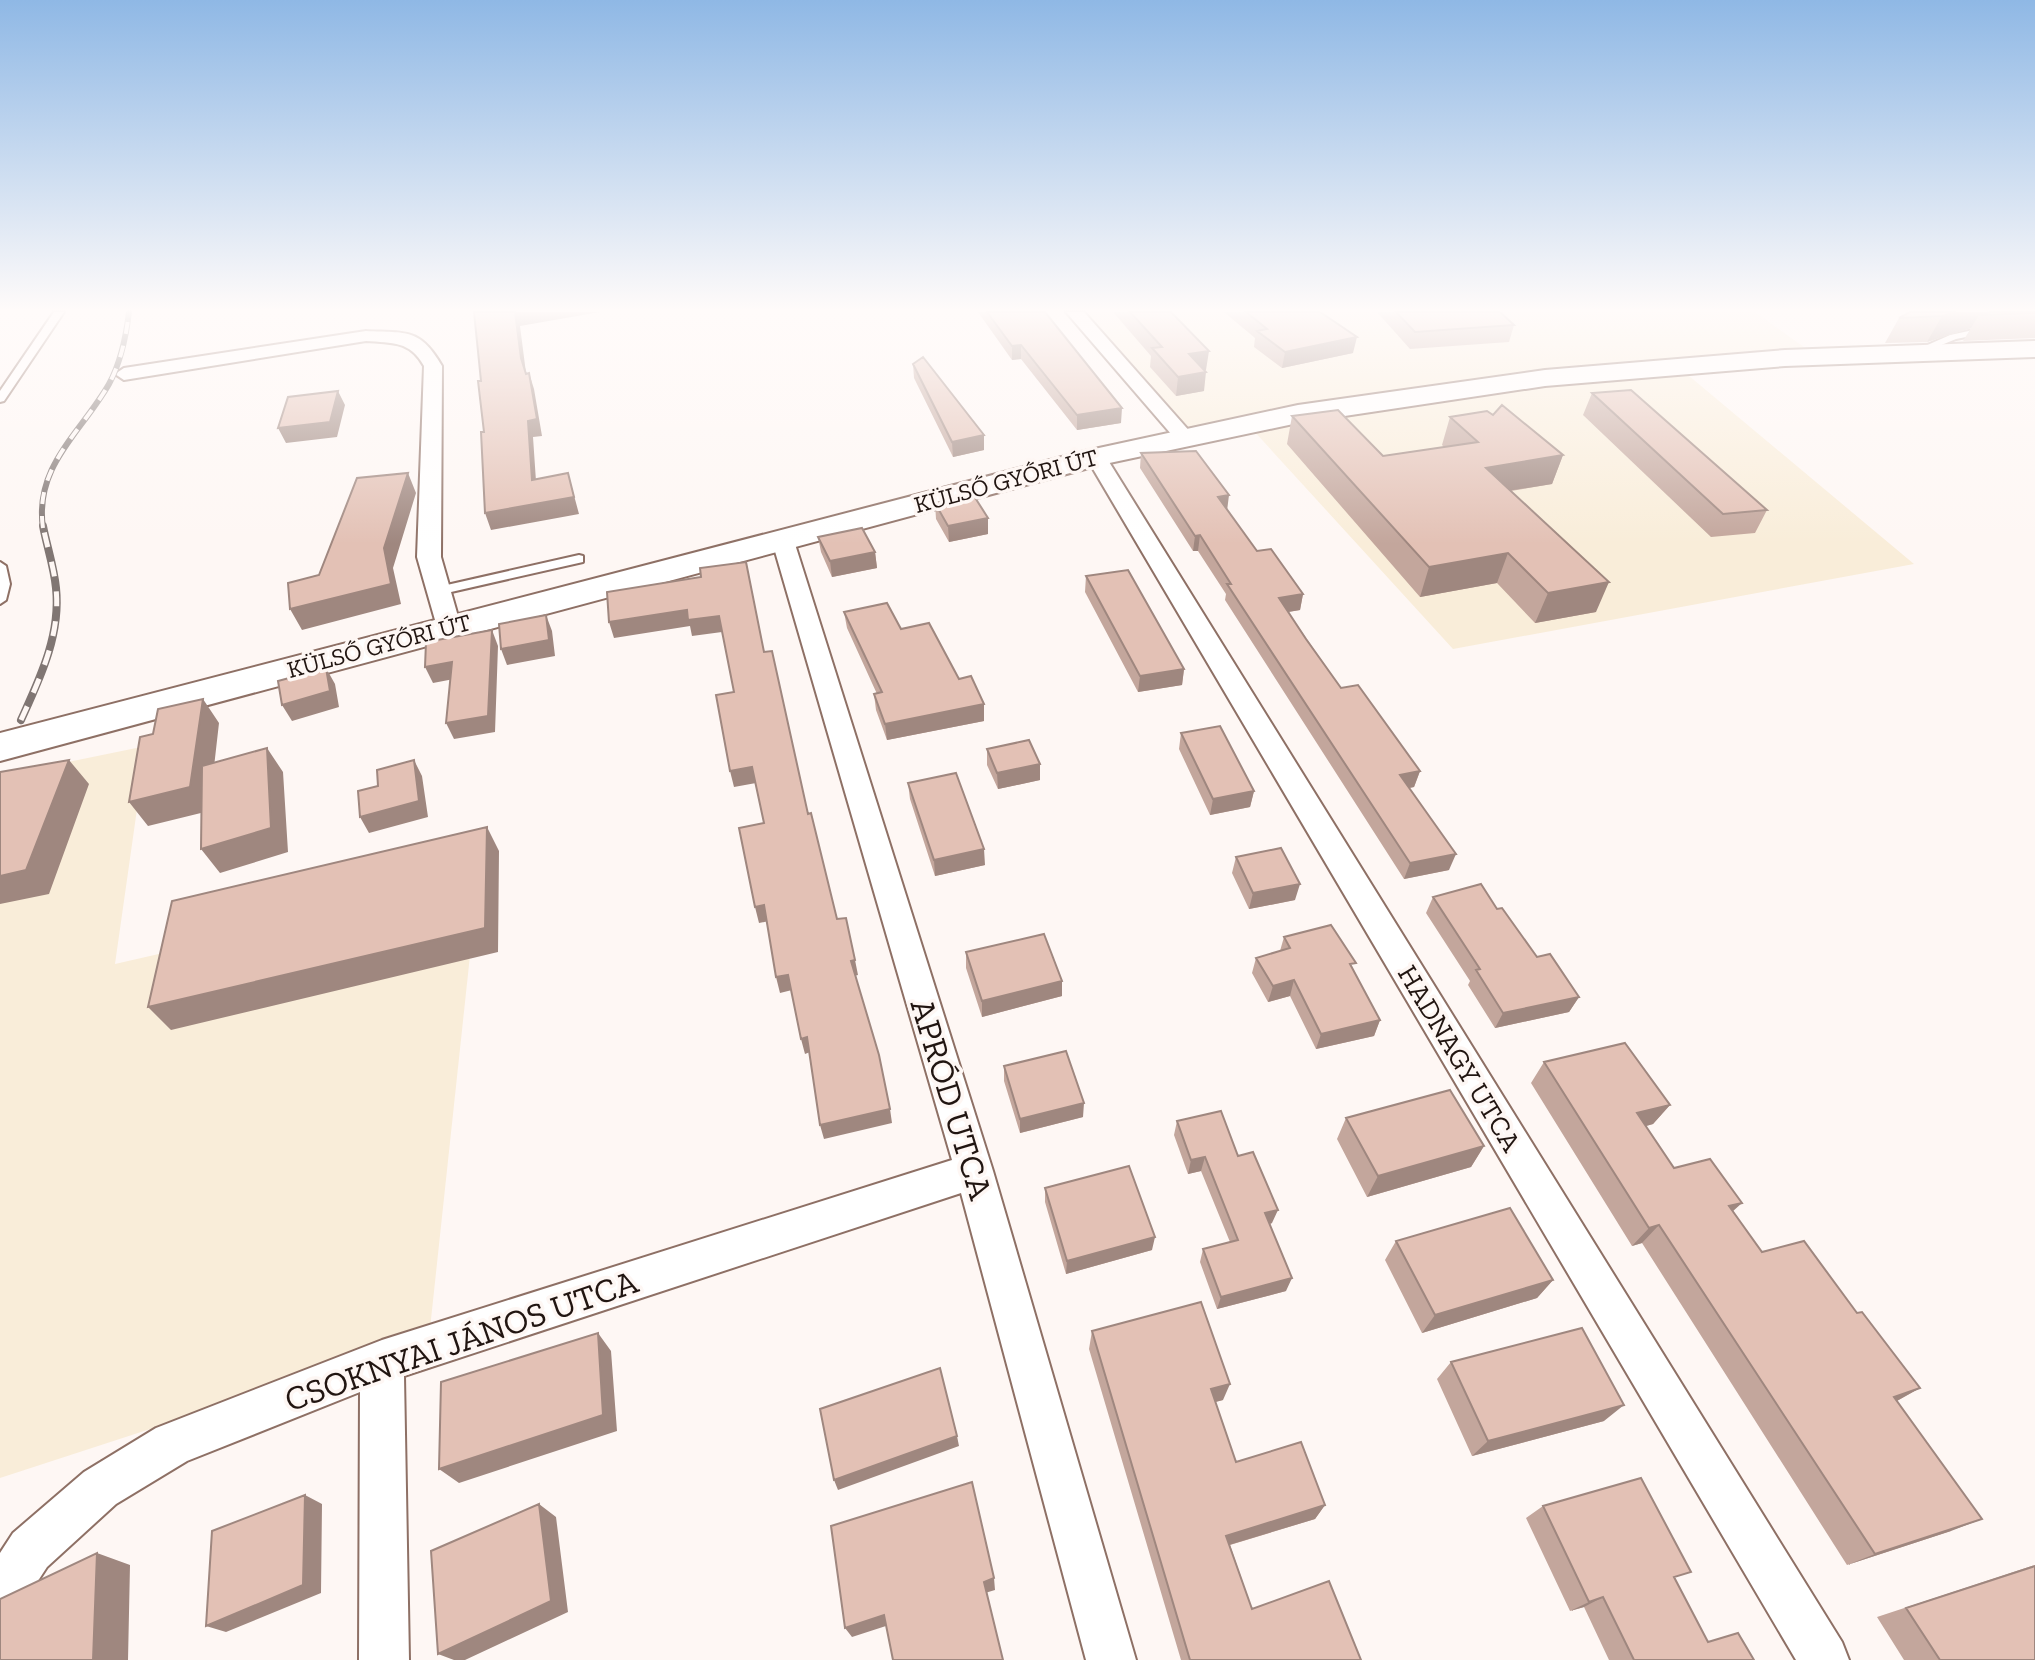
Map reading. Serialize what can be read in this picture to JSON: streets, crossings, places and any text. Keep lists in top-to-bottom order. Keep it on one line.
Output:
{"streets":{"main road":["KÜLSŐ GYŐRI ÚT"],"street":["HADNAGY UTCA","APRÓD UTCA","CSOKNYAI JÁNOS UTCA"]},"crossings":[["KÜLSŐ GYŐRI ÚT","HADNAGY UTCA"],["KÜLSŐ GYŐRI ÚT","APRÓD UTCA"],["APRÓD UTCA","CSOKNYAI JÁNOS UTCA"]]}
